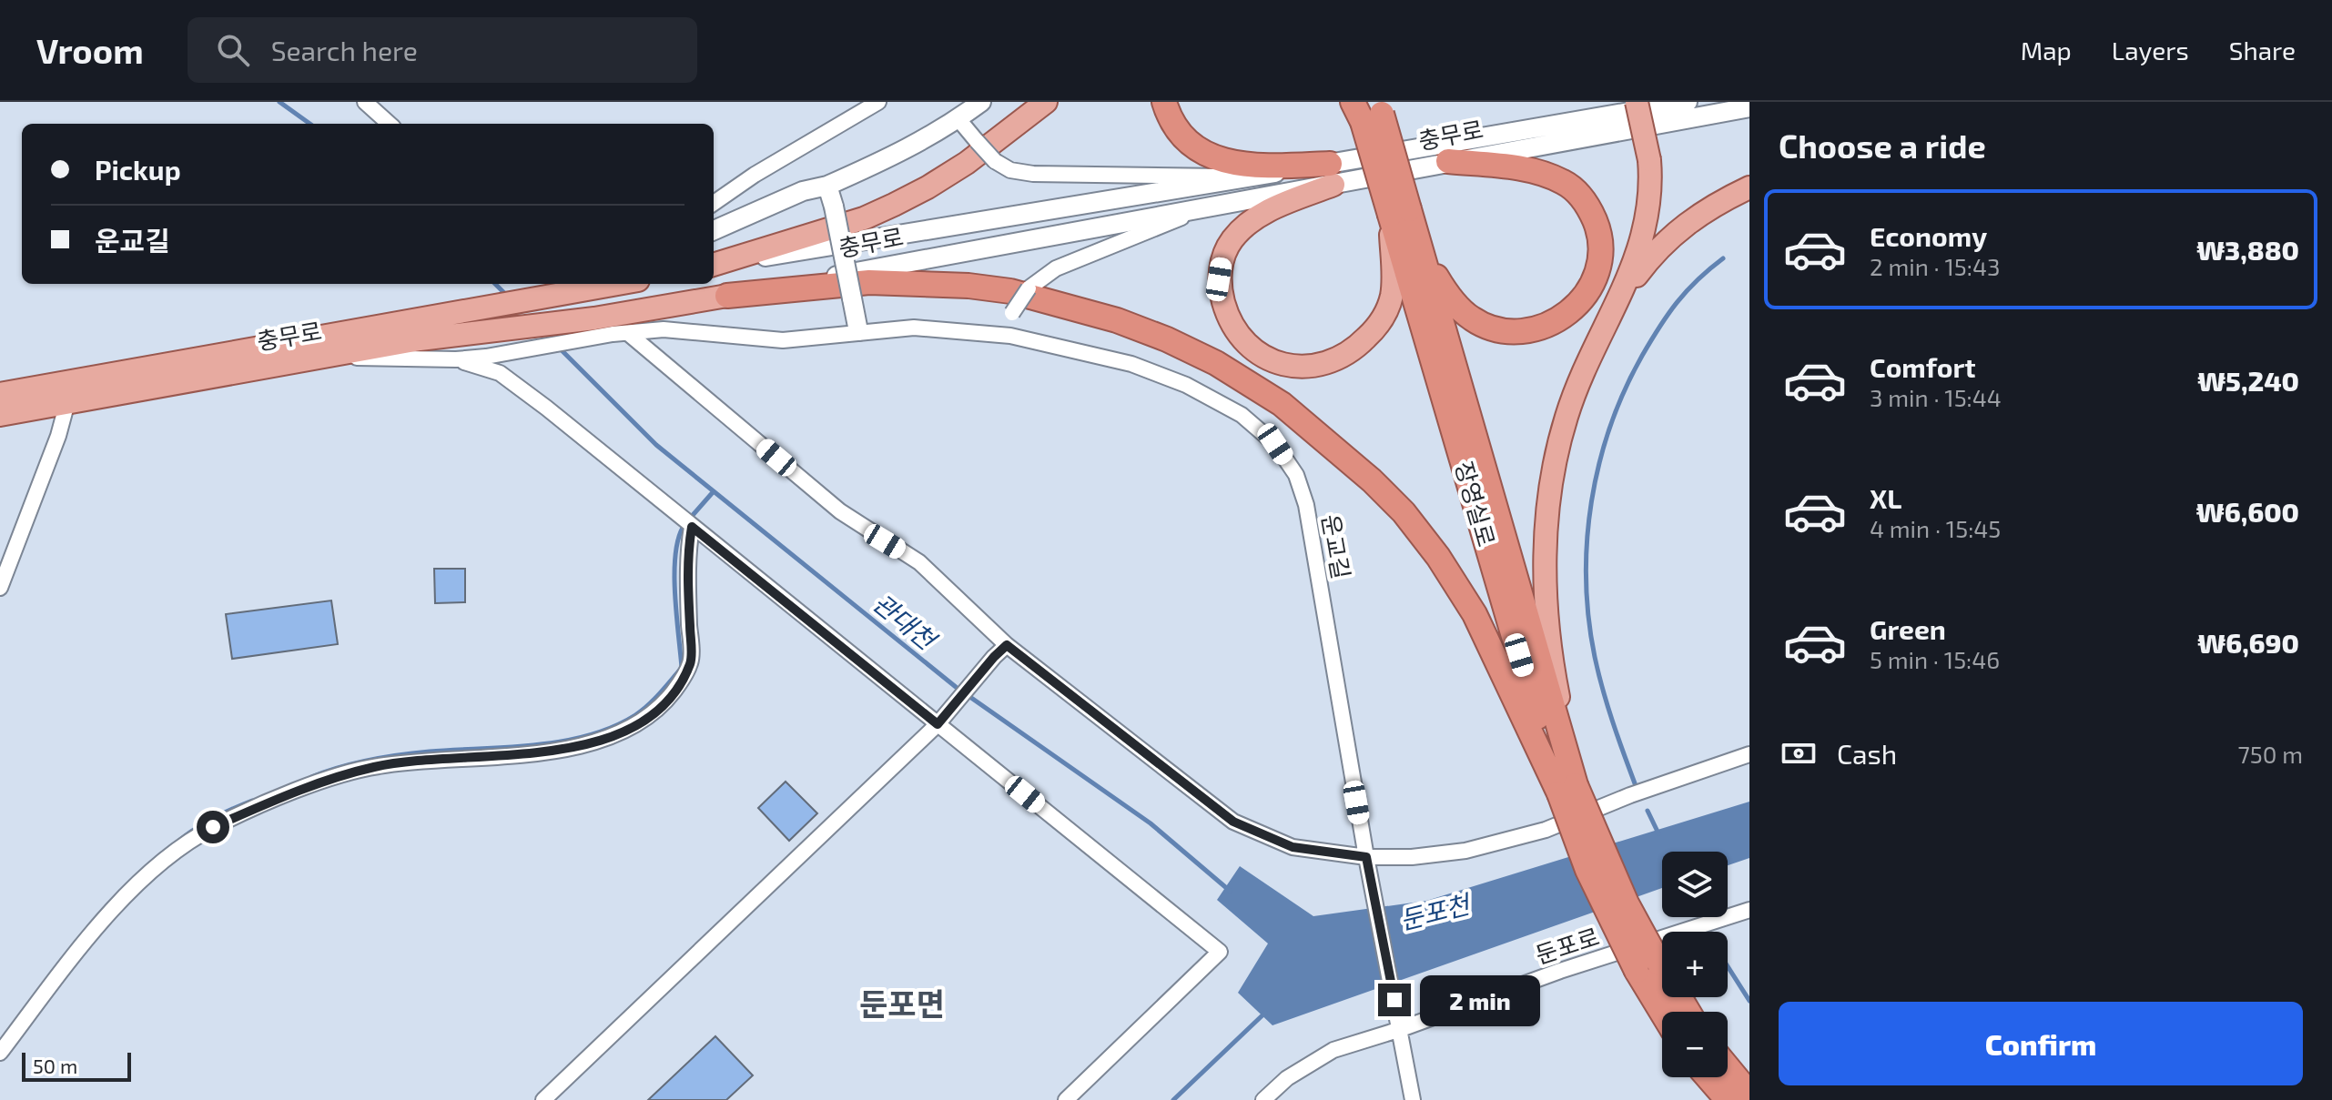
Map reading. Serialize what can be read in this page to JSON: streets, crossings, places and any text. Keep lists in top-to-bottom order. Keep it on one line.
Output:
{"streets":{"highway":["장영실로"],"main road":["충무로"],"street":["운교길","둔포로"]},"crossings":[["운교길","둔포로"]],"districts":["둔포면"],"water":["관대천","둔포천"],"scale_bar":"50 m","page":{"header":"Vroom","search":"Search here","nav":["Map","Layers","Share"],"heading":"Choose a ride","banner":["Pickup","운교길"],"list":[{"name":"Economy","note":"2 min · 15:43","value":"₩3,880"},{"name":"Comfort","note":"3 min · 15:44","value":"₩5,240"},{"name":"XL","note":"4 min · 15:45","value":"₩6,600"},{"name":"Green","note":"5 min · 15:46","value":"₩6,690"}],"pay":["Cash","750 m"],"map_buttons":["+","−"],"bubble":"2 min","buttons":"Confirm","scale":"50 m"}}
